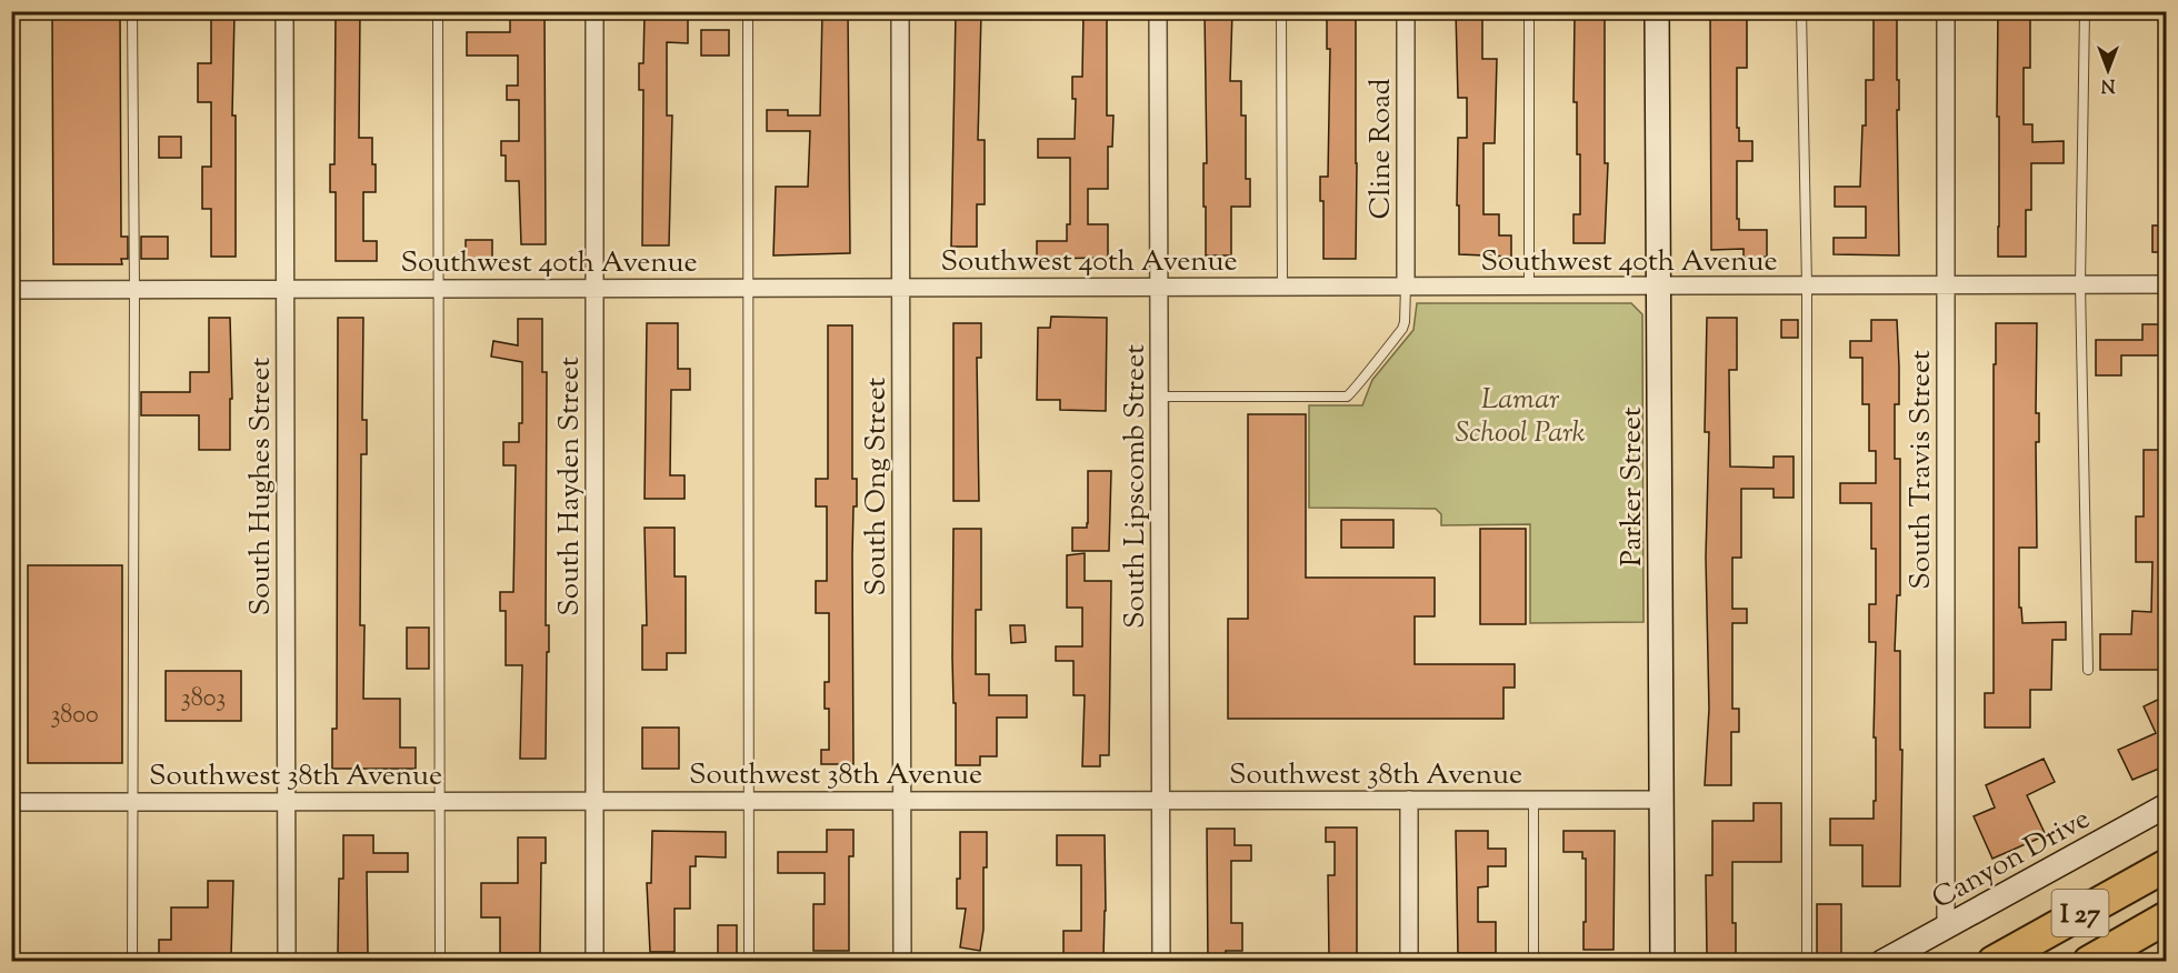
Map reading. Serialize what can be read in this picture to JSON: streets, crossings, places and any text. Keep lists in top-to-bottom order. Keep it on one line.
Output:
{"streets":{"highway":["I 27"],"main road":["Parker Street","Canyon Drive"],"street":["Cline Road","Southwest 40th Avenue","South Travis Street","South Hughes Street","South Hayden Street","South Ong Street","South Lipscomb Street","Southwest 38th Avenue"]},"crossings":[["Cline Road","Southwest 40th Avenue"],["Southwest 40th Avenue","South Travis Street"],["Southwest 40th Avenue","South Hughes Street"],["Southwest 40th Avenue","South Hayden Street"],["Southwest 40th Avenue","South Ong Street"],["Southwest 40th Avenue","South Lipscomb Street"],["Southwest 40th Avenue","Parker Street"],["South Travis Street","Canyon Drive"],["South Hughes Street","Southwest 38th Avenue"],["South Hayden Street","Southwest 38th Avenue"],["South Ong Street","Southwest 38th Avenue"],["South Lipscomb Street","Southwest 38th Avenue"],["Parker Street","Southwest 38th Avenue"]],"parks":["Lamar School Park"],"house_numbers":["3803","3800"],"north":"bottom"}
